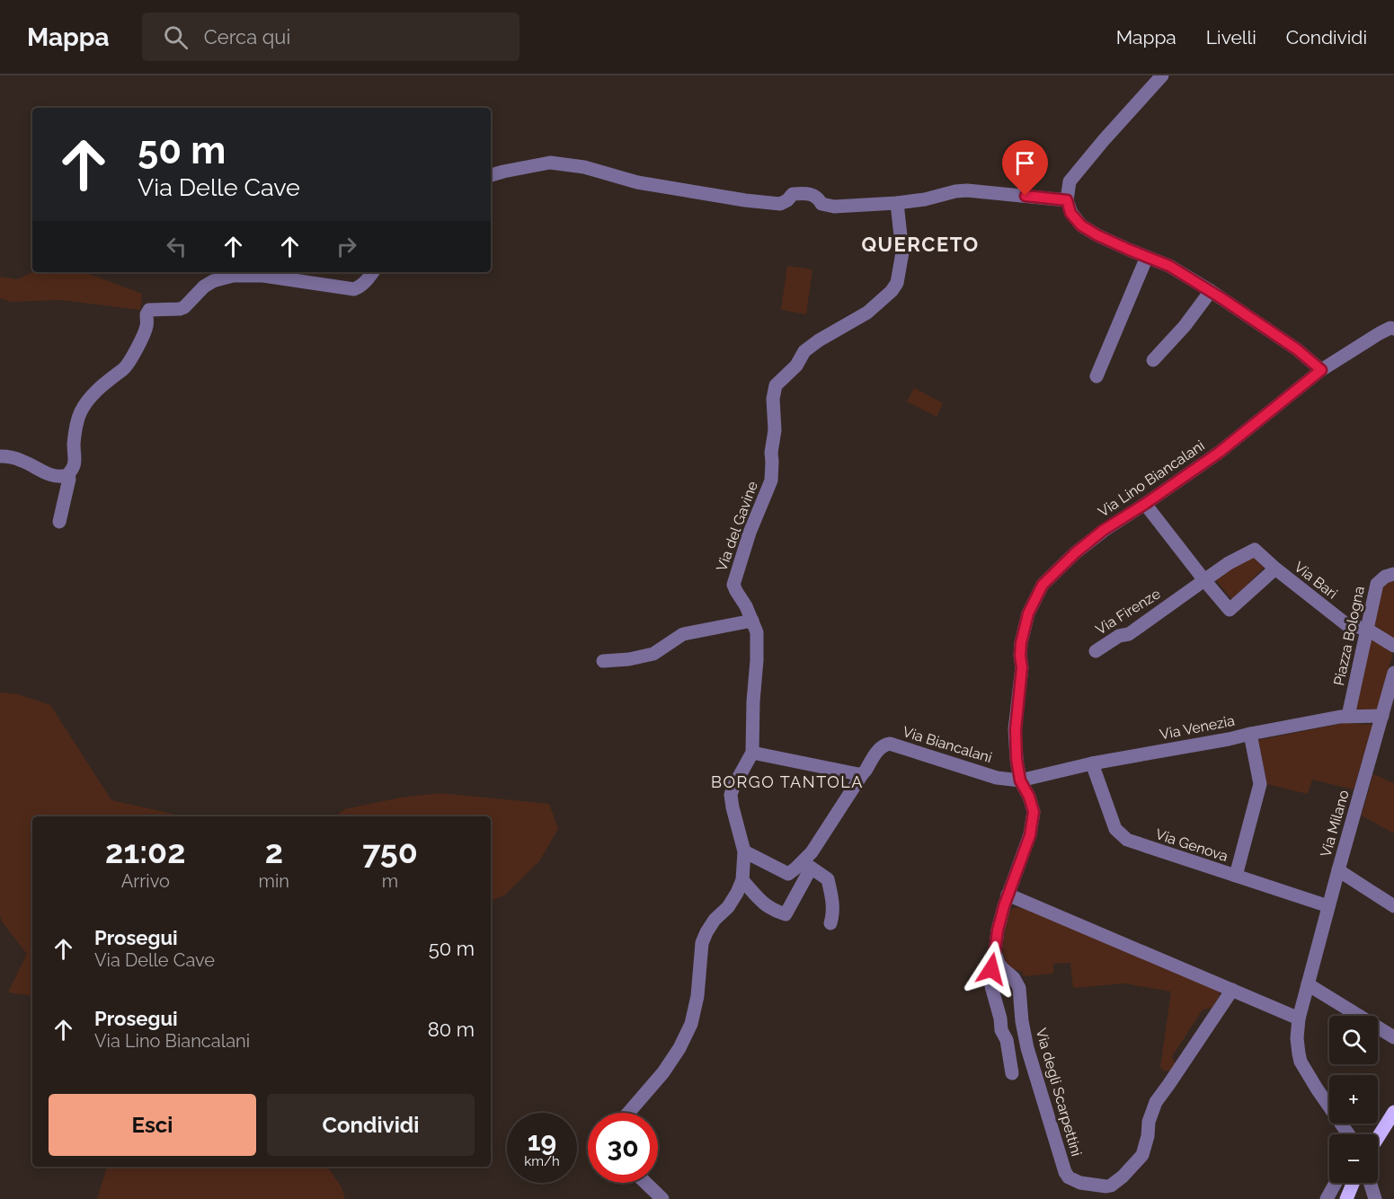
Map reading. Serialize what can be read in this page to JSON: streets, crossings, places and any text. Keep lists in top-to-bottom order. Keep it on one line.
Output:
{"streets":{"street":["Via Lino Biancalani","Via del Gavine","Via Bari","Via Firenze","Piazza Bologna","Via Venezia","Via Biancalani","Via Milano","Via Genova","Via degli Scarpettini"]},"crossings":[["Via Lino Biancalani","Via Venezia"],["Via Lino Biancalani","Via Biancalani"],["Via Bari","Via Firenze"],["Via Bari","Piazza Bologna"],["Piazza Bologna","Via Venezia"],["Via Venezia","Via Biancalani"],["Via Venezia","Via Milano"],["Via Venezia","Via Genova"],["Via Milano","Via Genova"]],"districts":["QUERCETO","BORGO TANTOLA"],"page":{"header":"Mappa","search":"Cerca qui","nav":["Mappa","Livelli","Condividi"],"turn":["50 m","Via Delle Cave"],"eta":["21:02","Arrivo","2","min","750","m"],"list":[{"name":"Prosegui","note":"Via Delle Cave","value":"50 m"},{"name":"Prosegui","note":"Via Lino Biancalani","value":"80 m"}],"map_buttons":["+","−"],"buttons":["Esci","Condividi"],"speed":"19 km/h","limit":"30"}}
